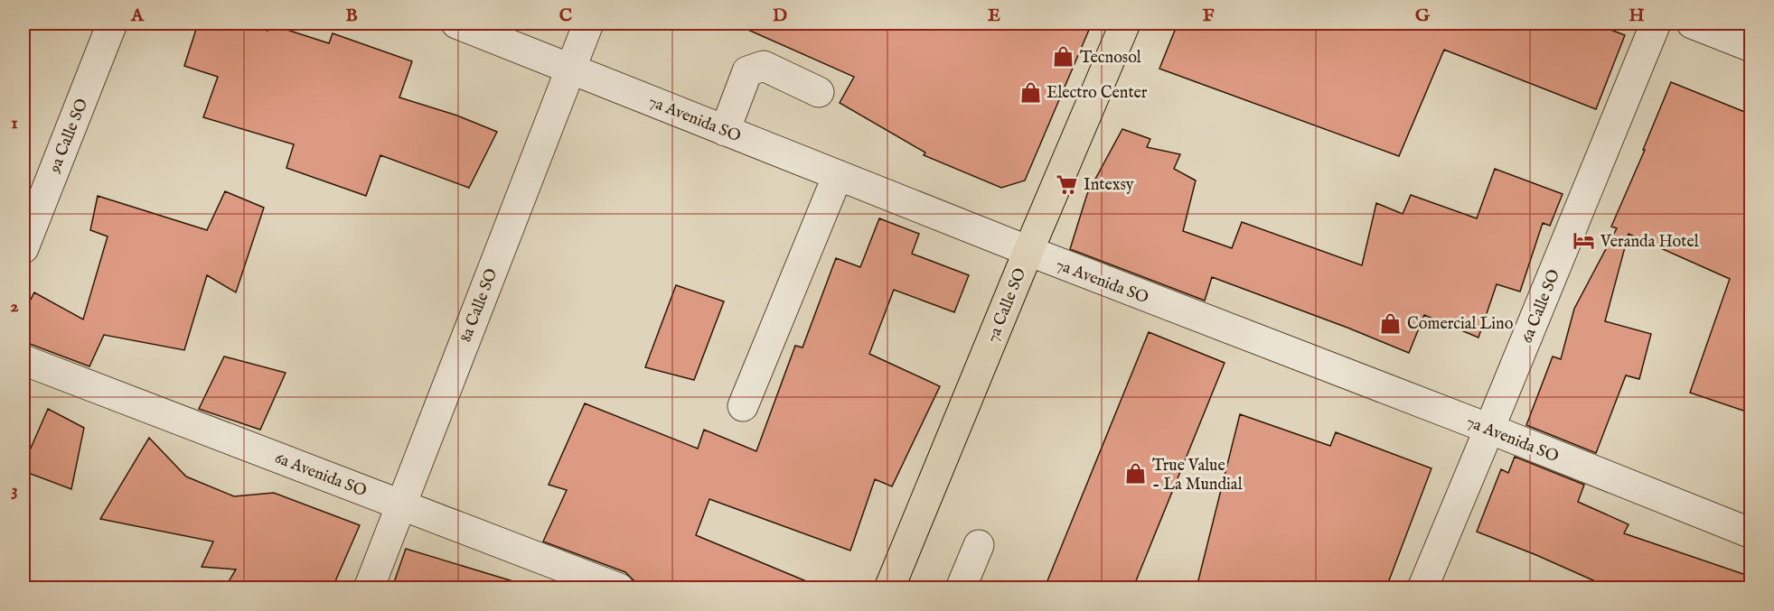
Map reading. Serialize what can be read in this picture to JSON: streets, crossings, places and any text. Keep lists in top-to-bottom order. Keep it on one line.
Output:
{"streets":{"main road":["7a Calle SO"],"street":["7a Avenida SO","9a Calle SO","8a Calle SO","6a Calle SO","6a Avenida SO"]},"crossings":[["7a Avenida SO","8a Calle SO"],["7a Avenida SO","7a Calle SO"],["7a Avenida SO","6a Calle SO"],["8a Calle SO","6a Avenida SO"]],"places":{"shop":["Tecnosol","Electro Center","Comercial Lino","True Value - La Mundial"],"supermarket":["Intexsy"],"hotel":["Veranda Hotel"]},"grid":{"columns":["A","B","C","D","E","F","G","H"],"rows":["1","2","3"]}}
